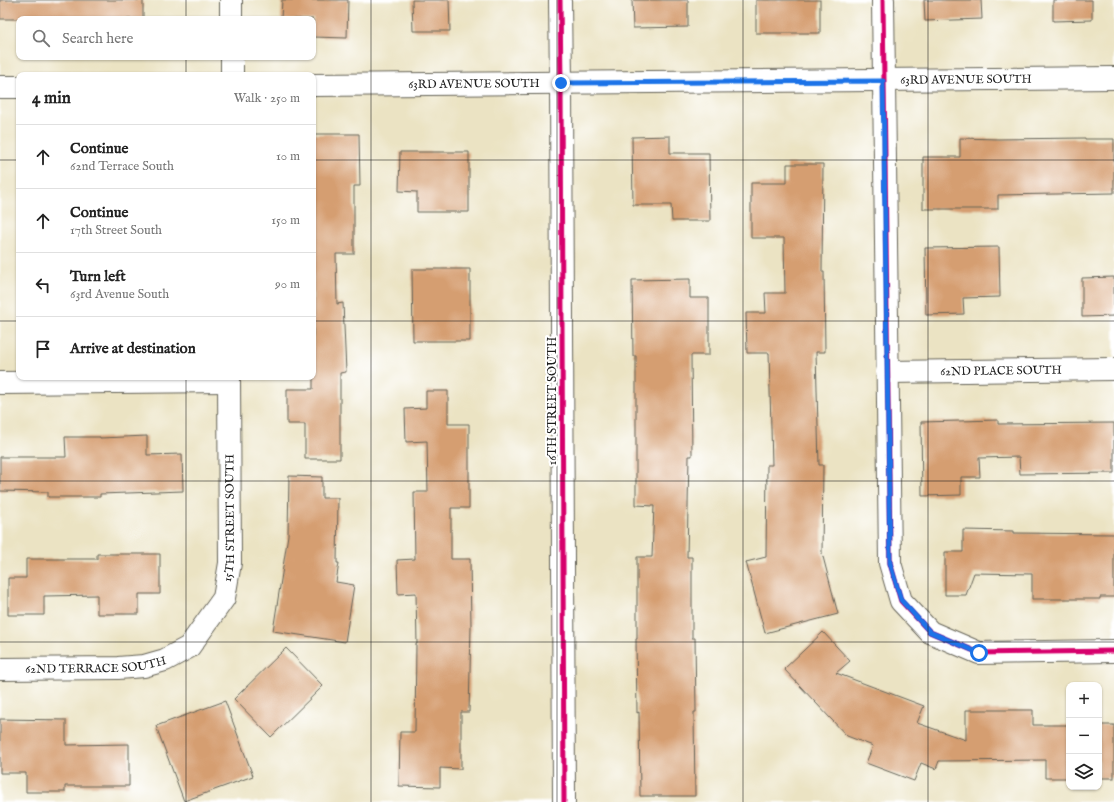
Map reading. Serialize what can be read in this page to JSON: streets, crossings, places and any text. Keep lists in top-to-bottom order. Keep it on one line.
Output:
{"streets":{"street":["63RD AVENUE SOUTH","62ND PLACE SOUTH","16TH STREET SOUTH","15TH STREET SOUTH","62ND TERRACE SOUTH"]},"crossings":[["63RD AVENUE SOUTH","16TH STREET SOUTH"],["15TH STREET SOUTH","62ND TERRACE SOUTH"]],"page":{"search":"Search here","heading":["4 min","Walk · 250 m"],"list":[["Continue","62nd Terrace South","10 m"],["Continue","17th Street South","150 m"],["Turn left","63rd Avenue South","90 m"],"Arrive at destination"],"map_buttons":["+","−"]}}
